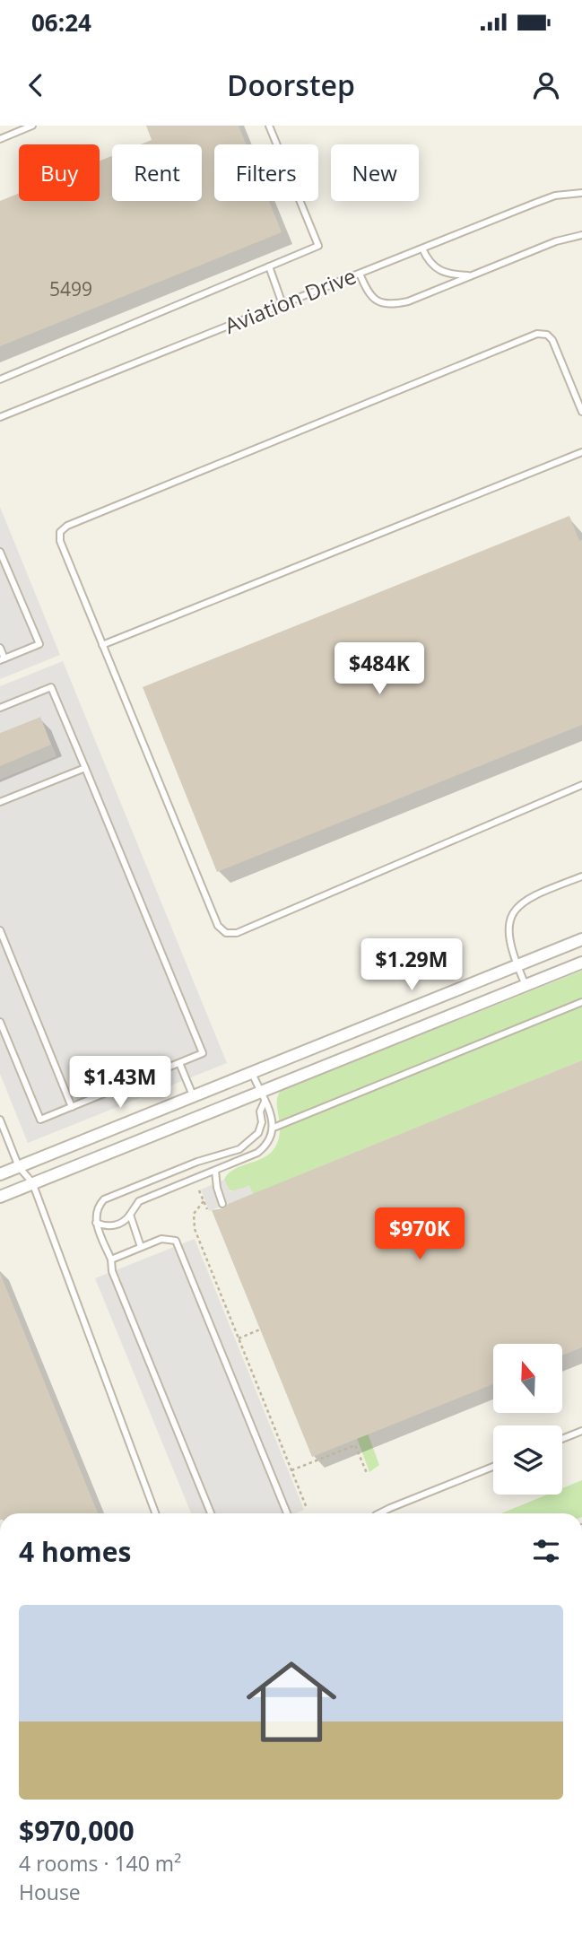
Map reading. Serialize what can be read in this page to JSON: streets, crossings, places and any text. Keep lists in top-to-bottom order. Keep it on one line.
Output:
{"streets":{"lane":["Aviation Drive"]},"house_numbers":["5499"],"north":"top","page":{"status":"06:24","header":"Doorstep","chip":["Buy","Rent","Filters","New"],"price":["$484K","$1.29M","$1.43M","$970K"],"heading":"4 homes","list":[{"name":"$970,000","note":"4 rooms · 140 m² · House"}]}}
